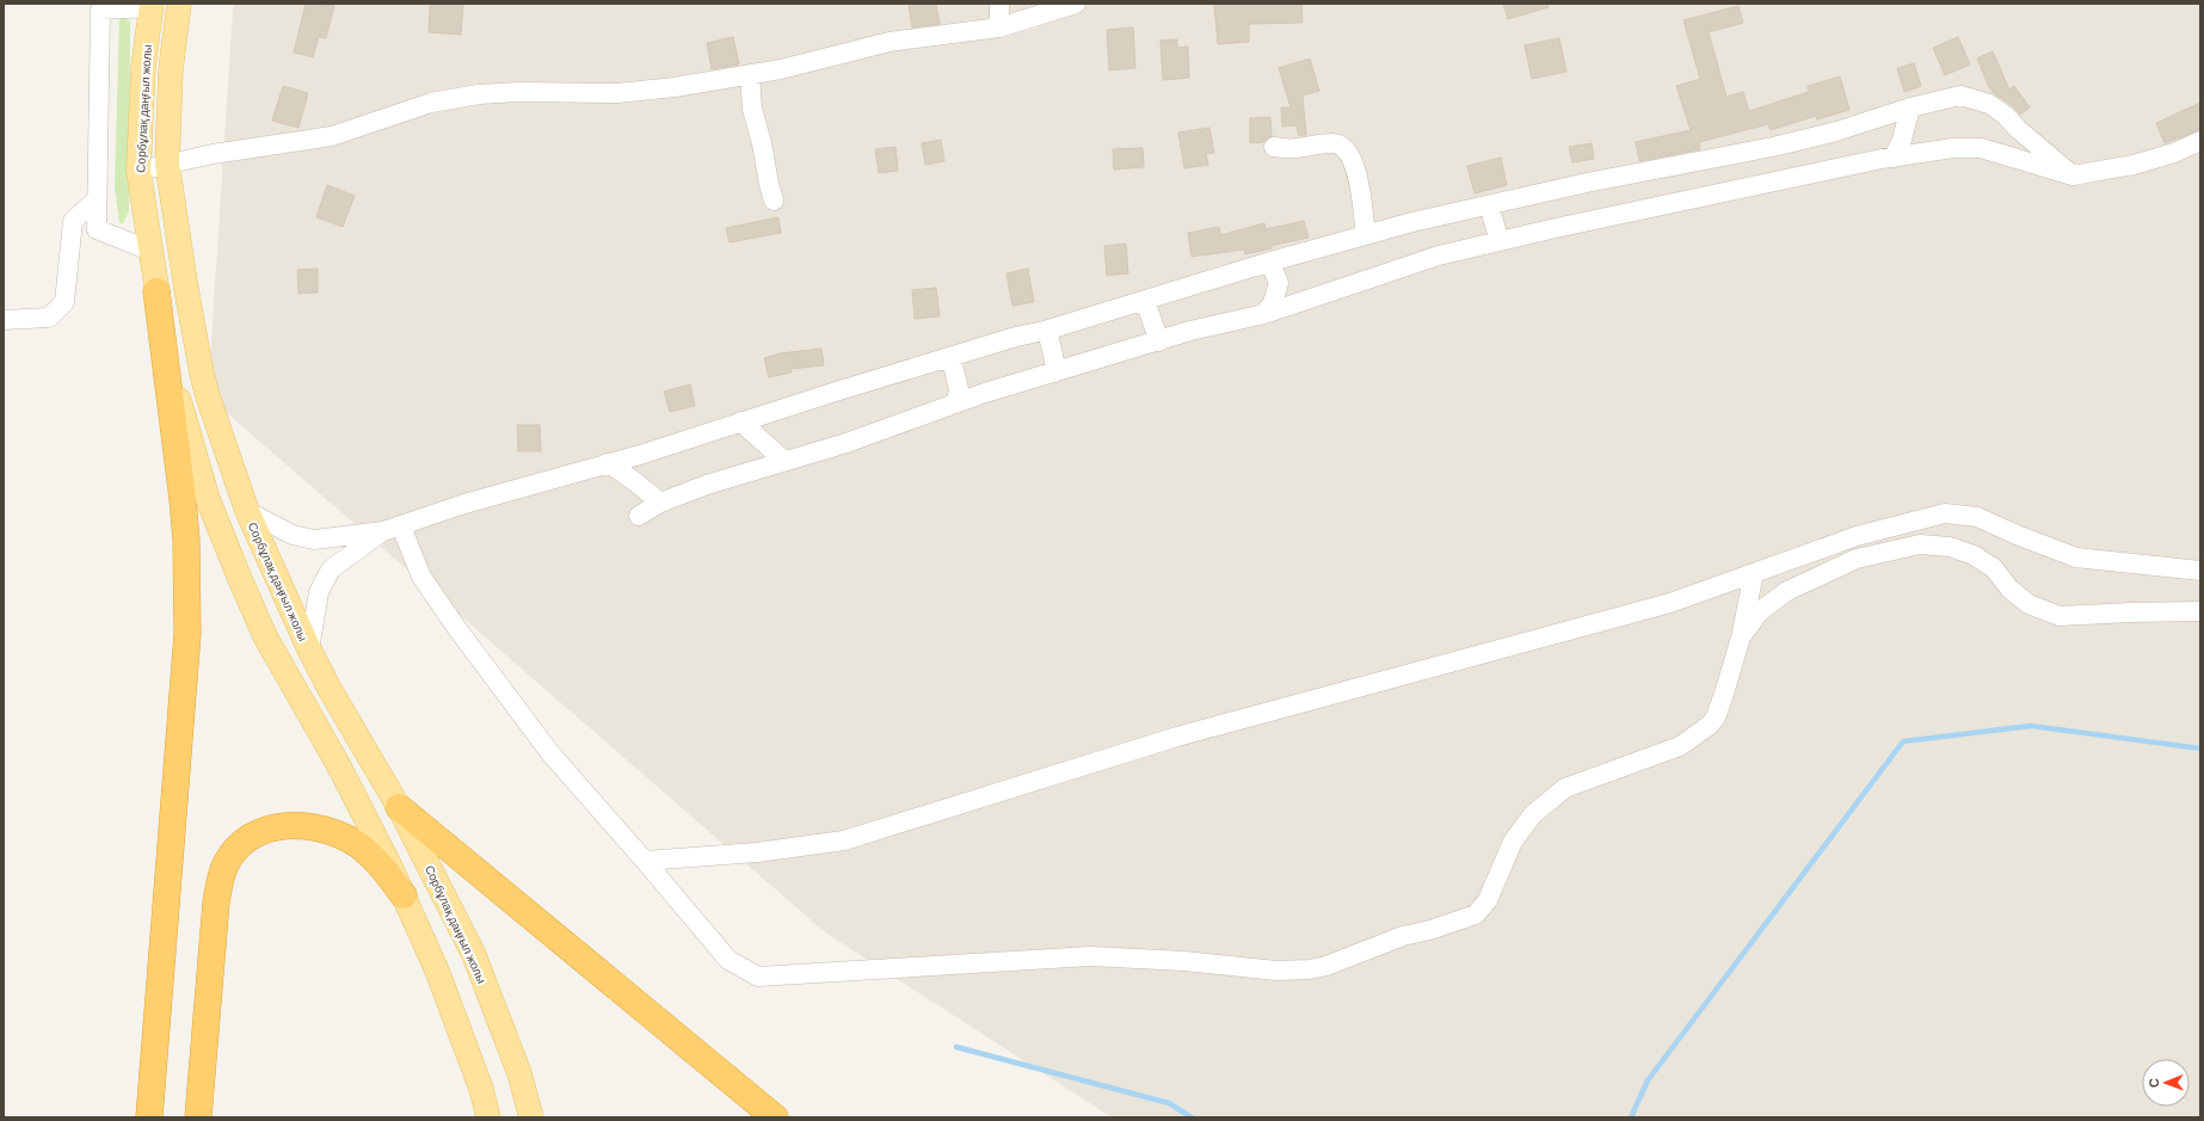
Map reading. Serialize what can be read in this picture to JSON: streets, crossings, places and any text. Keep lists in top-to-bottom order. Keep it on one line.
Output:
{"streets":{"main road":["Сорбұлақ даңғыл жолы"]},"north":"left"}
